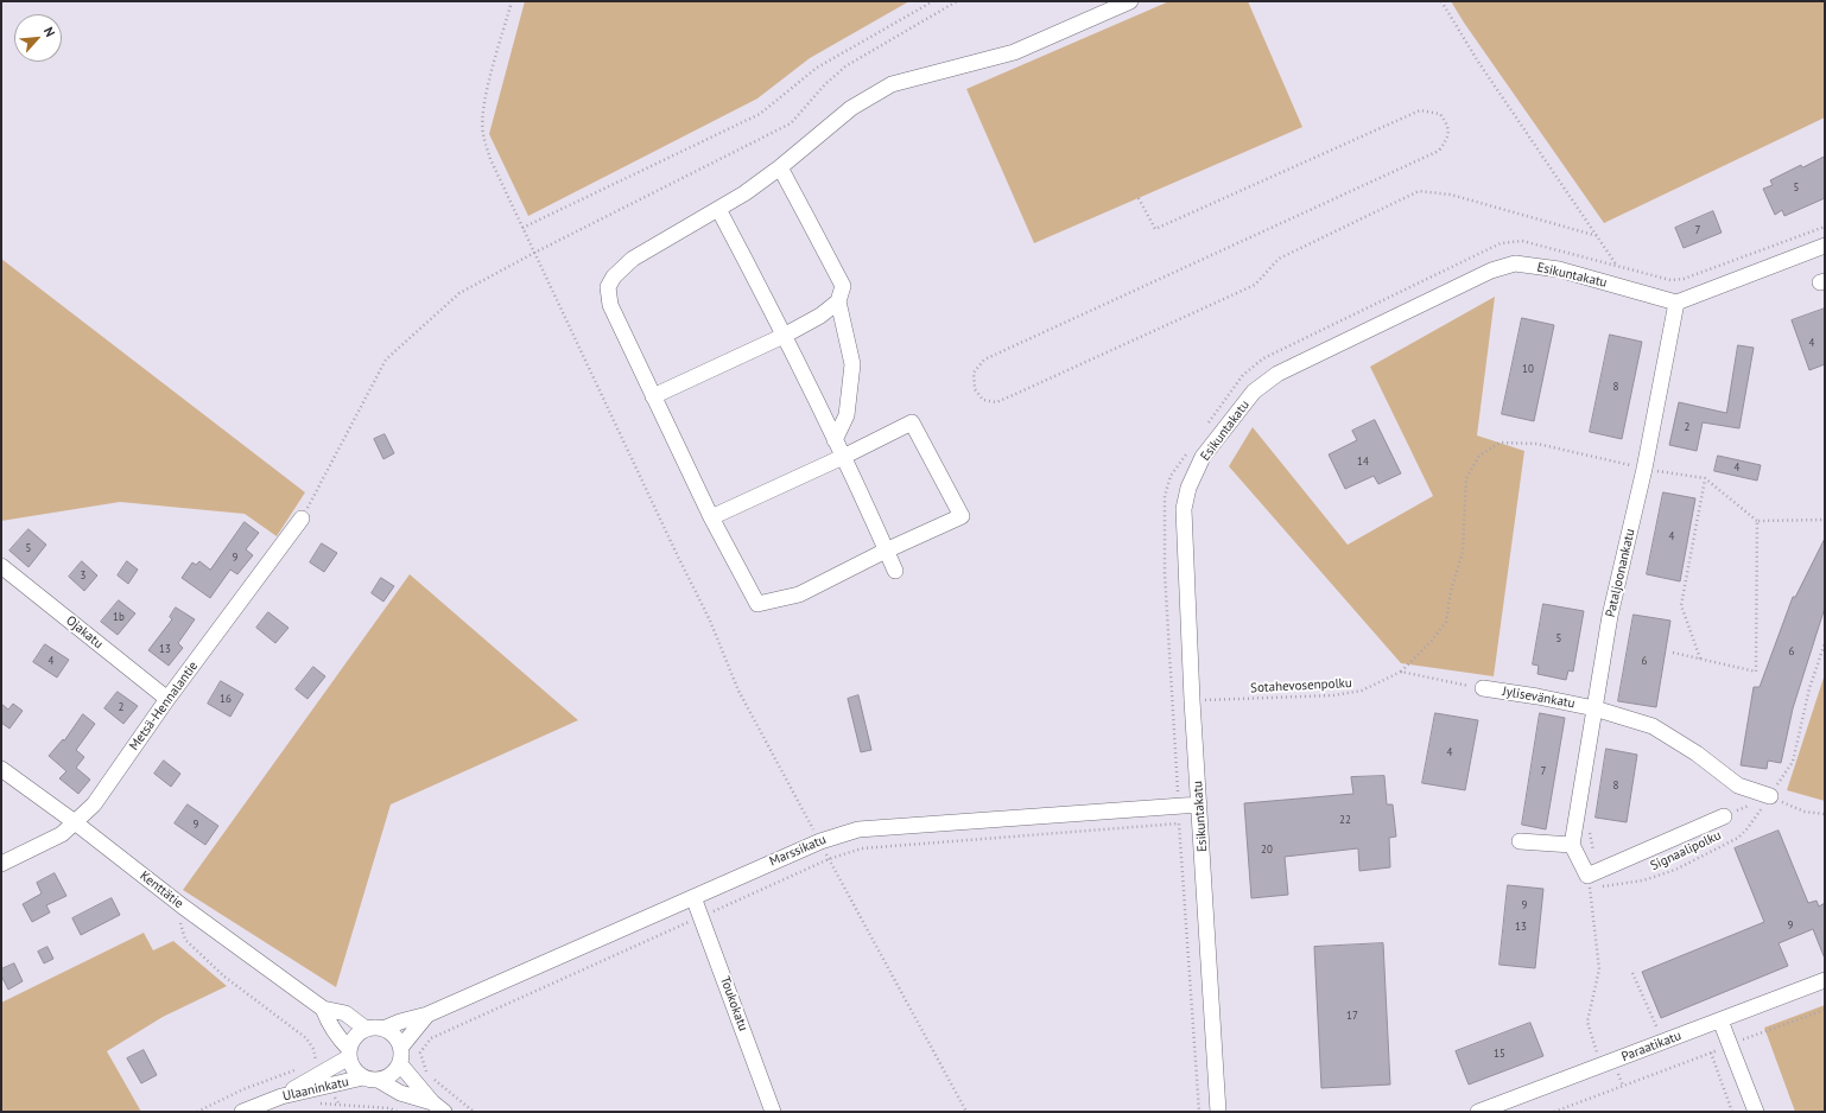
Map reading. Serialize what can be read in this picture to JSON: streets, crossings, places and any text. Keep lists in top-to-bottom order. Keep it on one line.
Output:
{"streets":{"street":["Esikuntakatu","Pataljoonankatu","Ojakatu","Jylisevänkatu","Metsä-Hennalantie","Marssikatu","Kenttätie","Toukokatu","Paraatikatu","Ulaaninkatu"],"path":["Sotahevosenpolku","Signaalipolku"]},"crossings":[["Esikuntakatu","Pataljoonankatu"],["Esikuntakatu","Sotahevosenpolku"],["Esikuntakatu","Marssikatu"],["Pataljoonankatu","Jylisevänkatu"],["Ojakatu","Metsä-Hennalantie"],["Jylisevänkatu","Signaalipolku"],["Metsä-Hennalantie","Kenttätie"],["Marssikatu","Toukokatu"],["Marssikatu","Ulaaninkatu"]],"house_numbers":["5","7","4","10","8","2","14","4","4","5","9","3","1b","5","13","6","4","6","16","2","4","7","8","22","9","20","9","9","13","17","15"],"north":"top right"}
